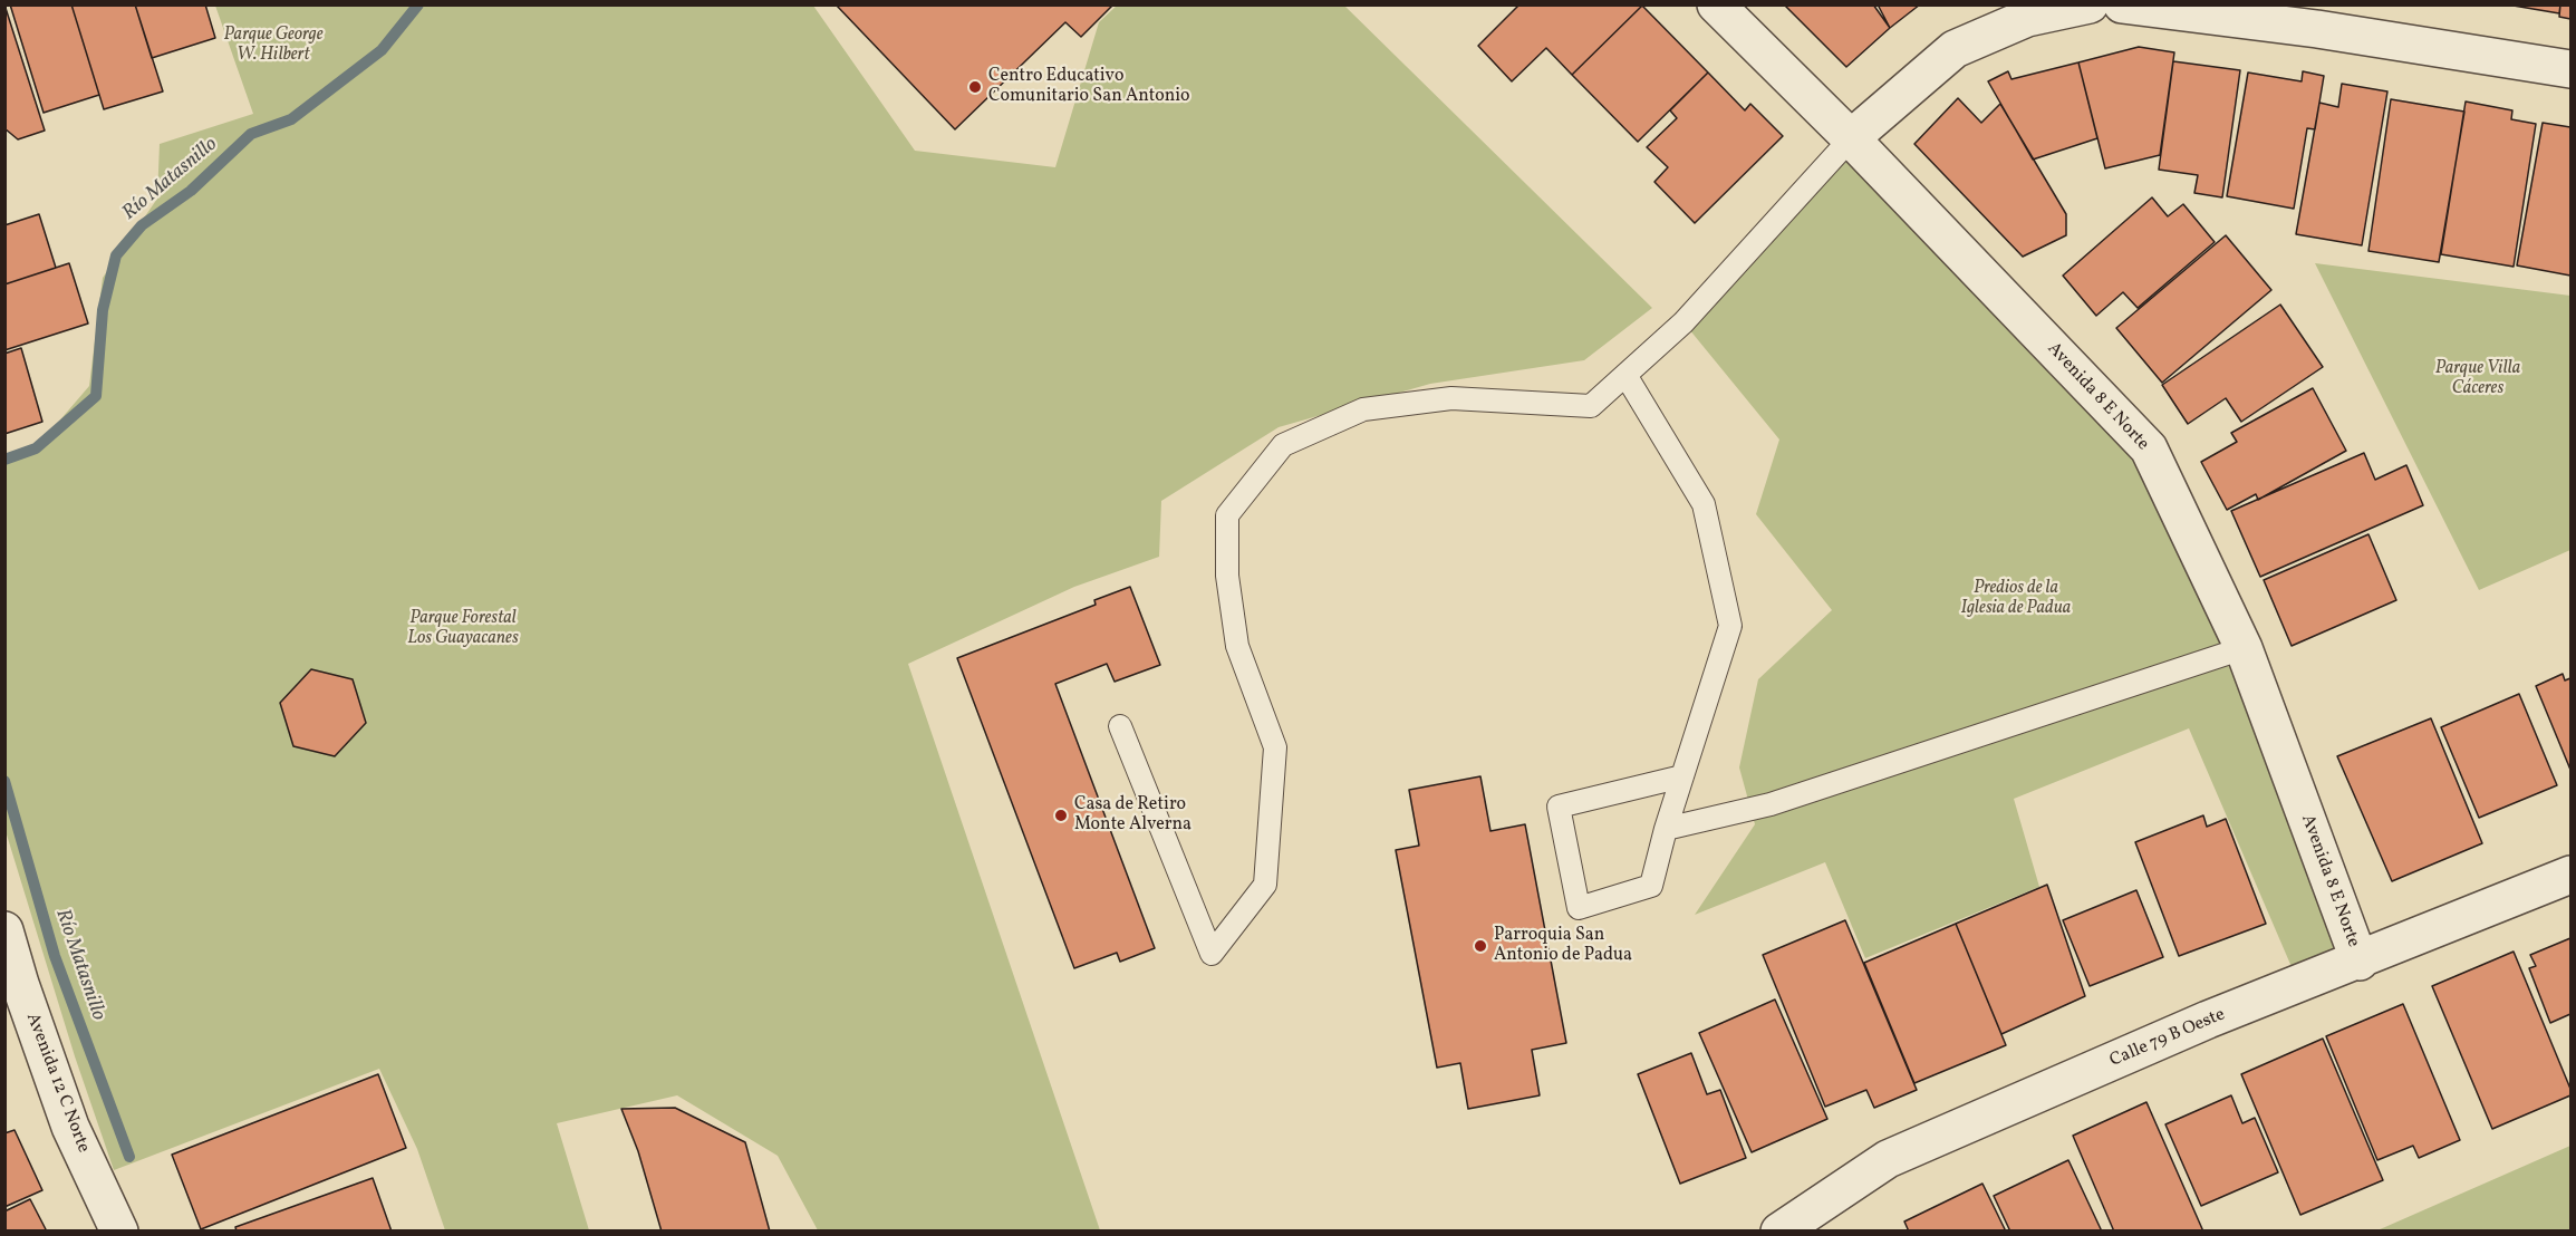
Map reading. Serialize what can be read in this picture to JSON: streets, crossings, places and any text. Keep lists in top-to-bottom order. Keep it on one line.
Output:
{"streets":{"street":["Avenida 8 E Norte","Calle 79 B Oeste","Avenida 12 C Norte"]},"crossings":[["Avenida 8 E Norte","Calle 79 B Oeste"]],"water":["Río Matasnillo"],"parks":["Parque George W. Hilbert","Parque Villa Cáceres","Predios de la Iglesia de Padua","Parque Forestal Los Guayacanes"],"places":["Centro Educativo Comunitario San Antonio","Casa de Retiro Monte Alverna","Parroquia San Antonio de Padua"]}
